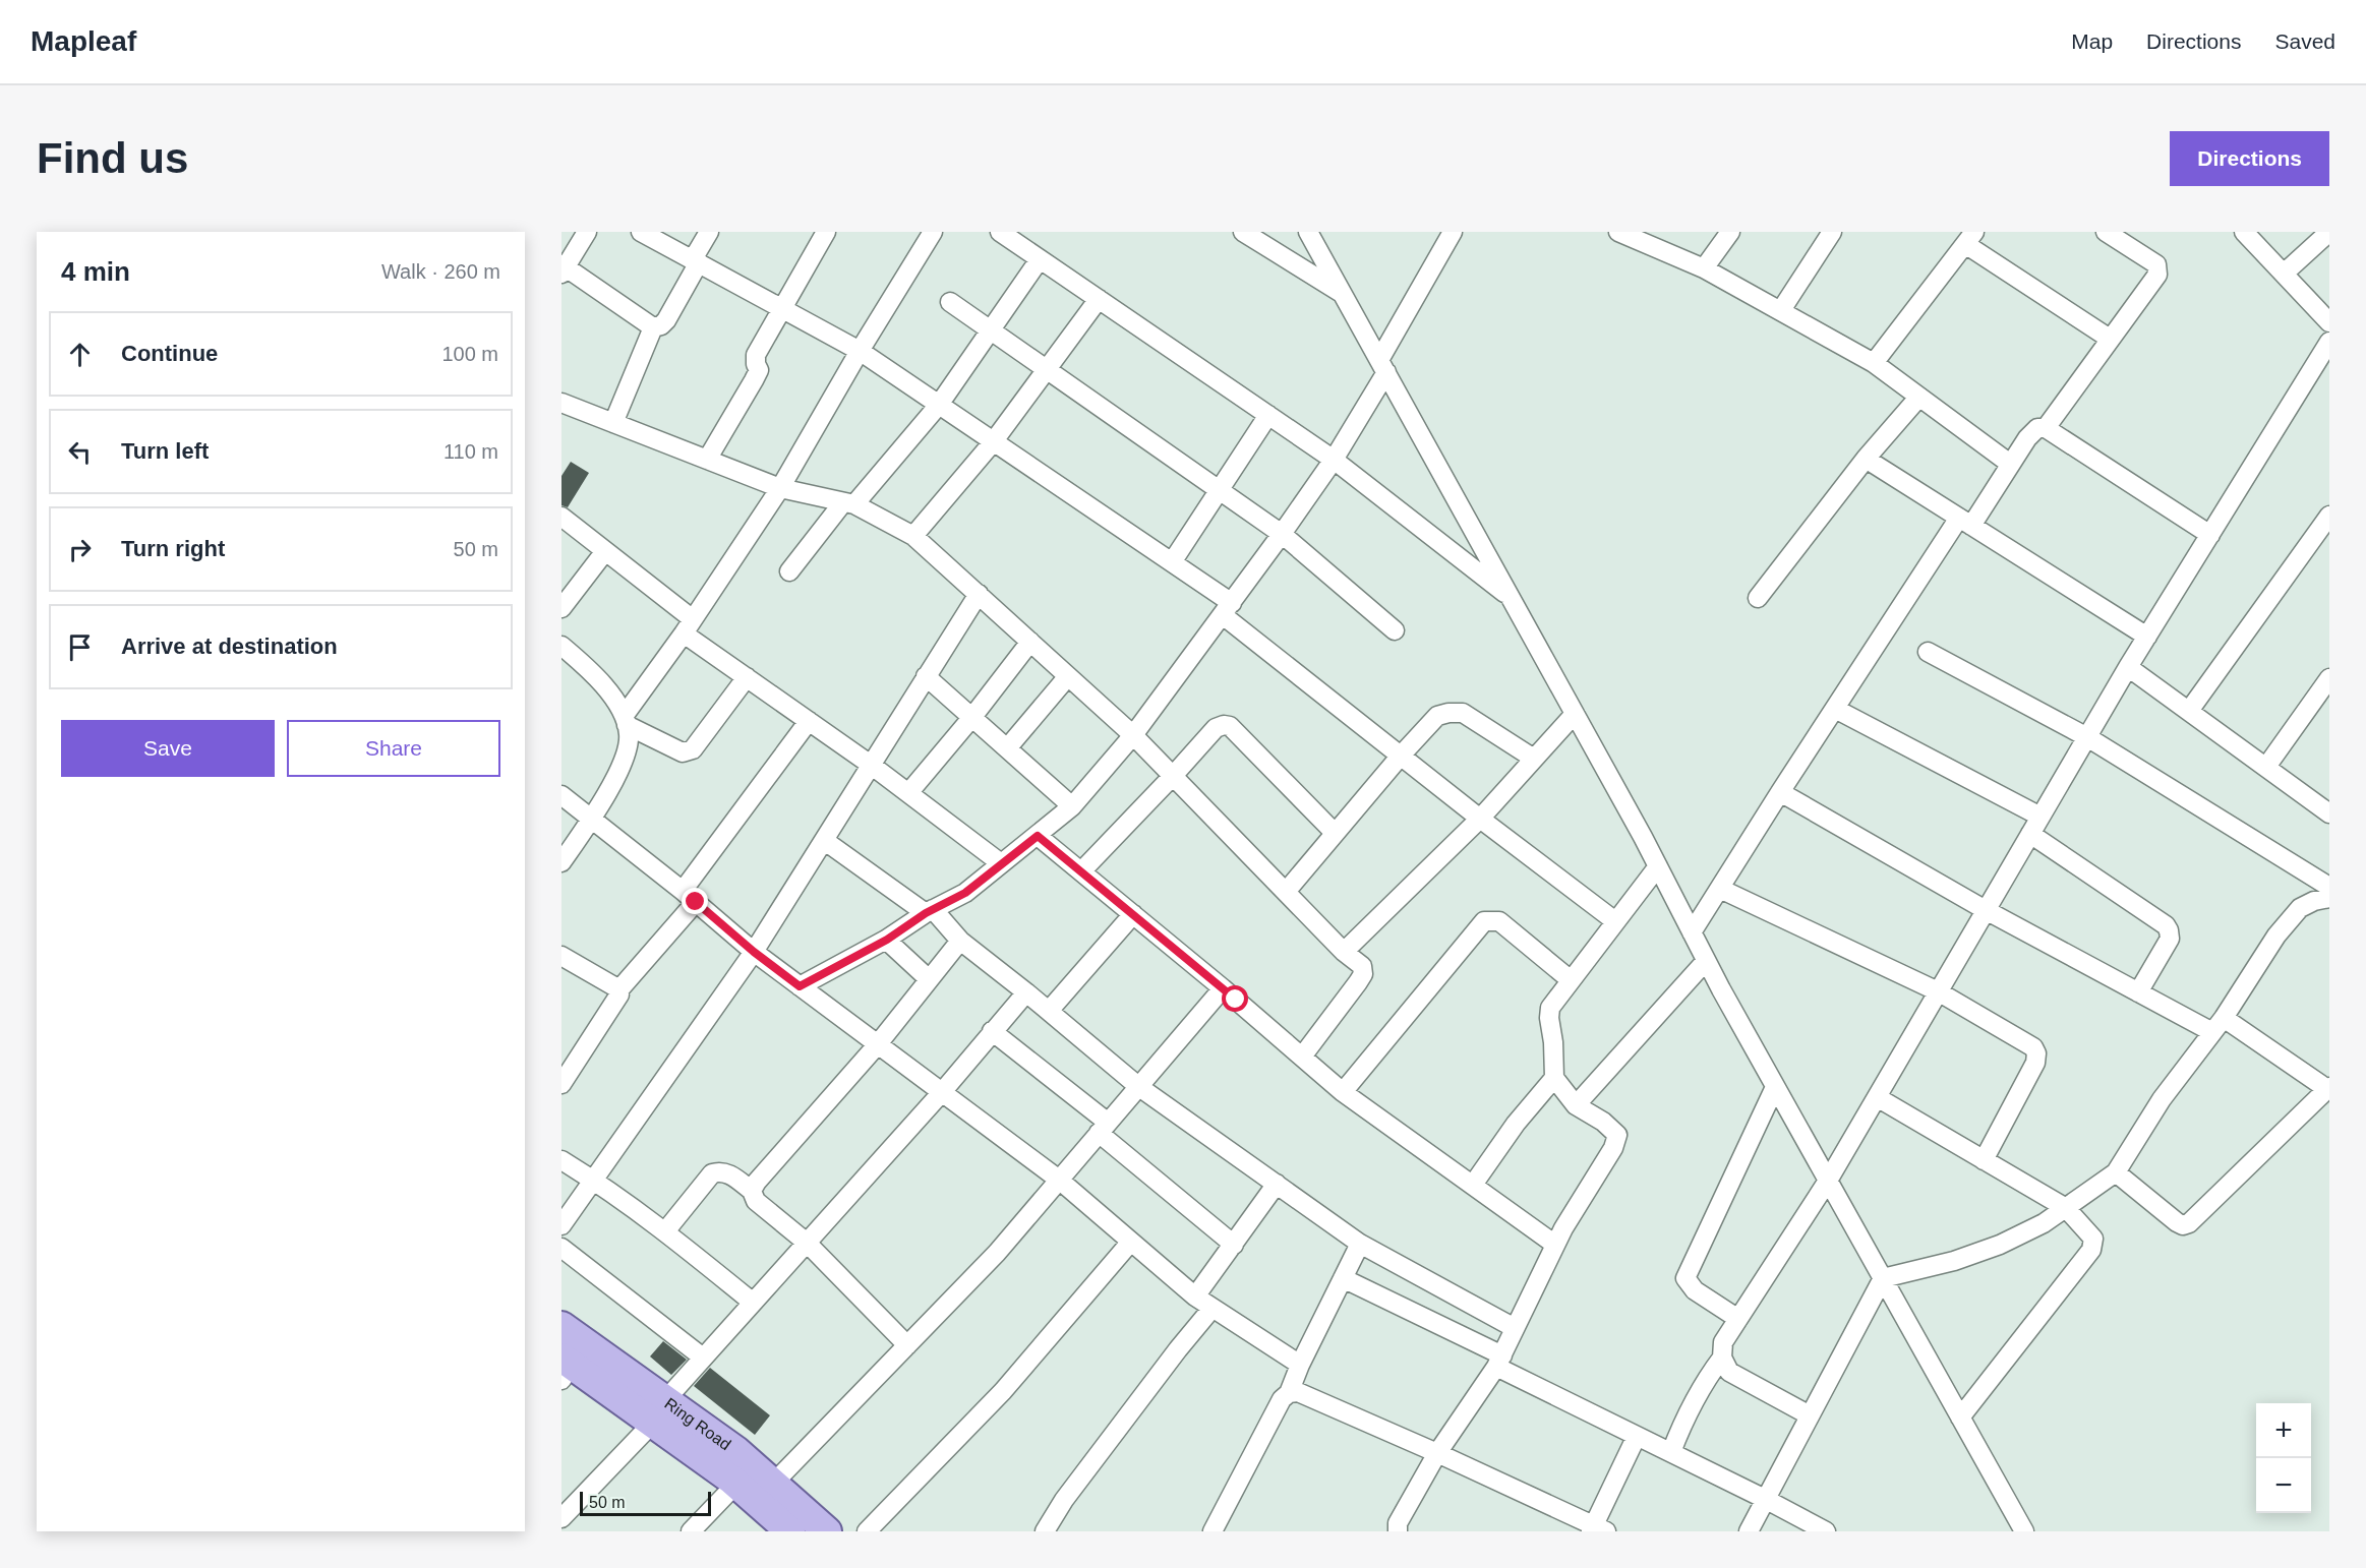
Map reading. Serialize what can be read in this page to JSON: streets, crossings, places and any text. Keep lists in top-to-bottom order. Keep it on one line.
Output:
{"streets":{"main road":["Ring Road"]},"scale_bar":"50 m","page":{"header":"Mapleaf","nav":["Map","Directions","Saved"],"buttons":["Directions",["Save","Share"]],"title":"Find us","heading":["4 min","Walk · 260 m"],"list":[["Continue","100 m"],["Turn left","110 m"],["Turn right","50 m"],"Arrive at destination"],"map_buttons":["+","−"],"scale":"50 m"}}
